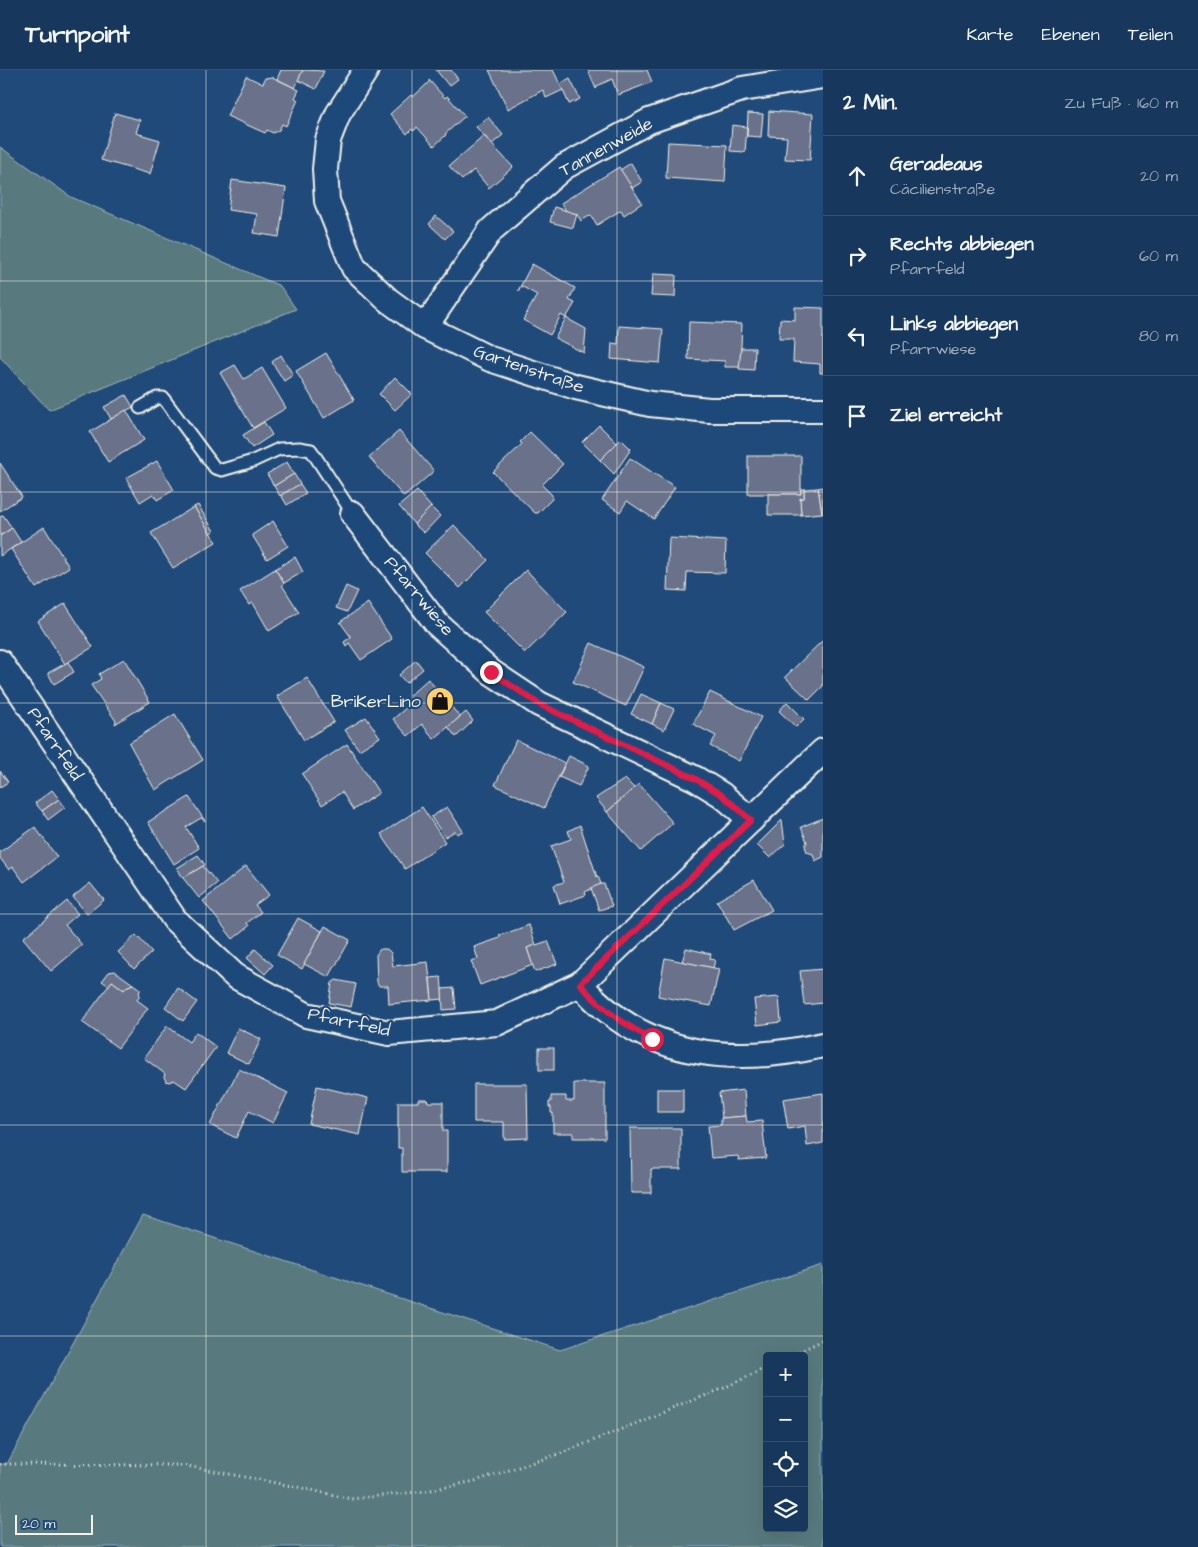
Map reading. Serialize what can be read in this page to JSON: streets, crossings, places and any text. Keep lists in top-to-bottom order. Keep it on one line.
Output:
{"streets":{"street":["Tannenweide","Gartenstraße","Pfarrwiese","Pfarrfeld"]},"crossings":[["Tannenweide","Gartenstraße"],["Pfarrwiese","Pfarrfeld"]],"places":{"shop":["BriKerLino"]},"scale_bar":"20 m","page":{"header":"Turnpoint","nav":["Karte","Ebenen","Teilen"],"heading":["2 Min.","Zu Fuß · 160 m"],"list":[["Geradeaus","Cäcilienstraße","20 m"],["Rechts abbiegen","Pfarrfeld","60 m"],["Links abbiegen","Pfarrwiese","80 m"],"Ziel erreicht"],"map_buttons":["+","−"],"scale":"20 m"}}
